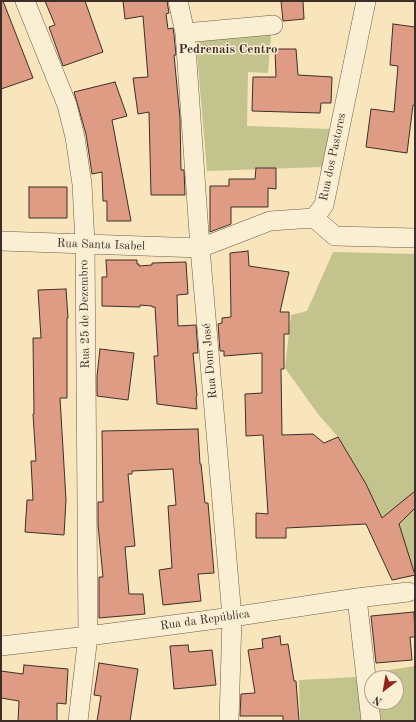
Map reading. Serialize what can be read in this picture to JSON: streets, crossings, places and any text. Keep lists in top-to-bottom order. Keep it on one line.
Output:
{"streets":{"street":["Rua dos Pastores","Rua Santa Isabel","Rua 25 de Dezembro","Rua Dom José","Rua da República"]},"crossings":[["Rua Santa Isabel","Rua 25 de Dezembro"],["Rua Santa Isabel","Rua Dom José"],["Rua 25 de Dezembro","Rua da República"],["Rua Dom José","Rua da República"]],"districts":["Pedrenais Centro"],"north":"bottom left"}
